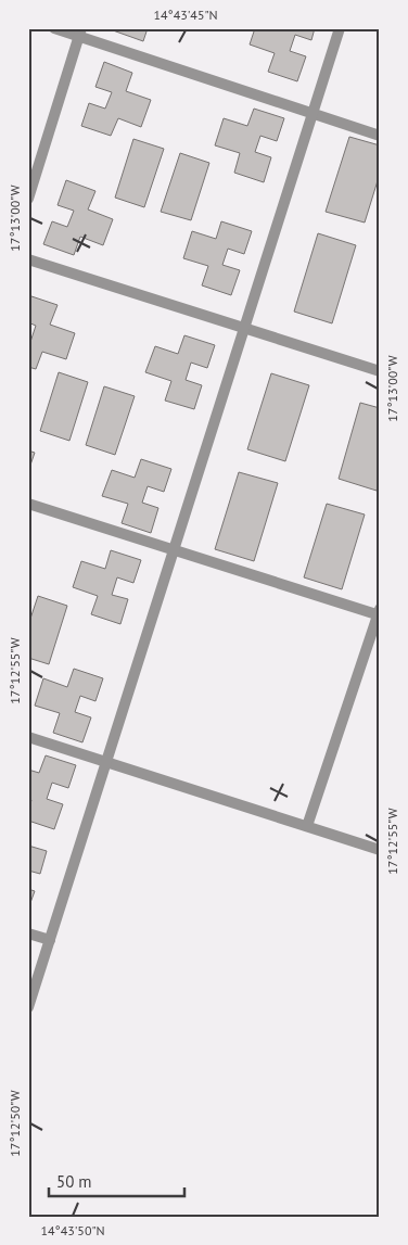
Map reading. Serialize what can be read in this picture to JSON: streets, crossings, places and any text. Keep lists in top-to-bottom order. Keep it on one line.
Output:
{"scale_bar":"50 m","coordinates":["14°43'45\"N","17°13'00\"W","17°12'55\"W","17°12'50\"W","14°43'50\"N"]}
